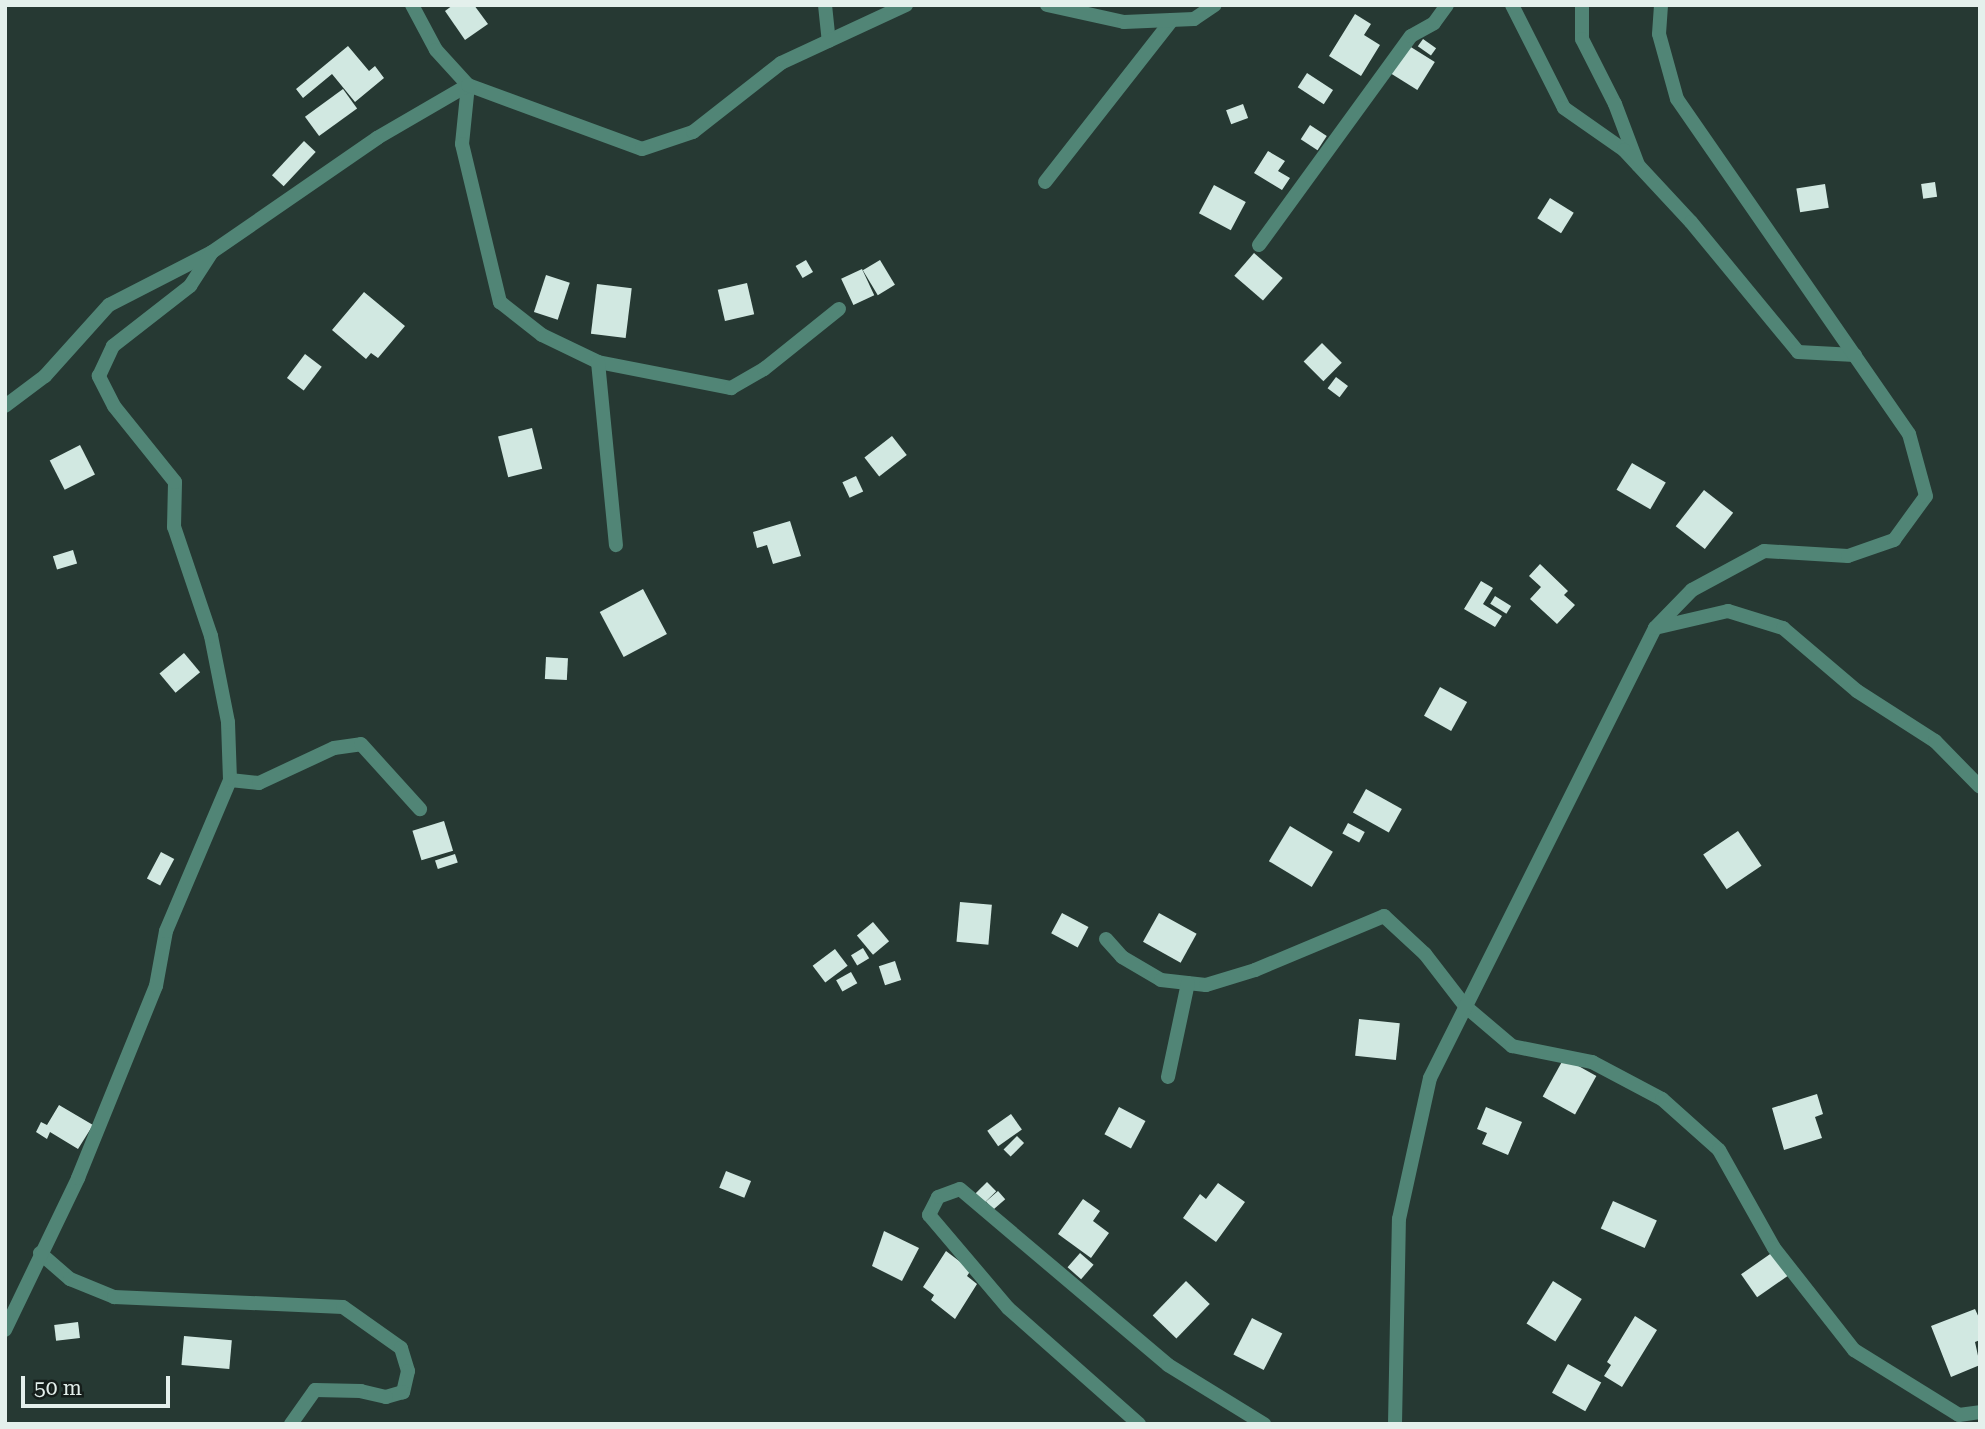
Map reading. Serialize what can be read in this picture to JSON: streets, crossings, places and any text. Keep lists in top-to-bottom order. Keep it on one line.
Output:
{"scale_bar":"50 m"}
